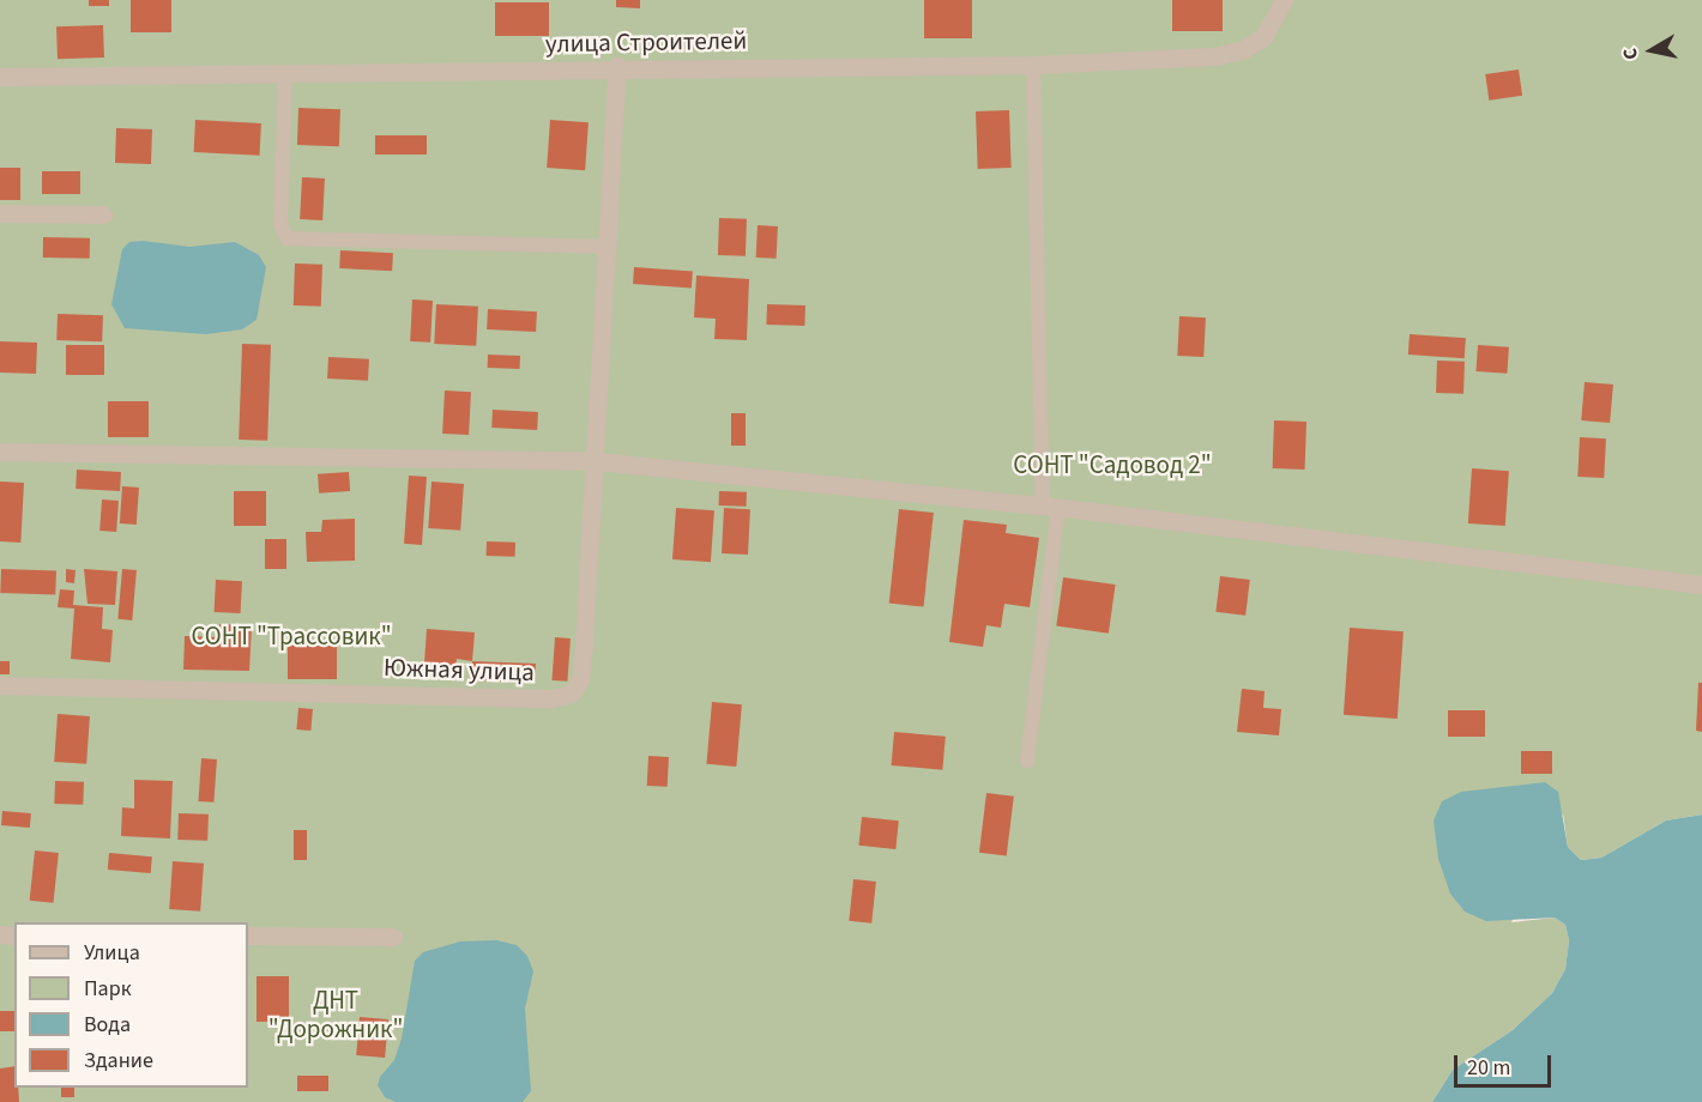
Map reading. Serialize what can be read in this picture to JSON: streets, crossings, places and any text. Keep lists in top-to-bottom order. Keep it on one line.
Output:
{"streets":{"street":["улица Строителей","Южная улица"]},"parks":["СОНТ \"Садовод 2\"","СОНТ \"Трассовик\"","ДНТ \"Дорожник\""],"legend":["Улица","Парк","Вода","Здание"],"scale_bar":"20 m","north":"left"}
